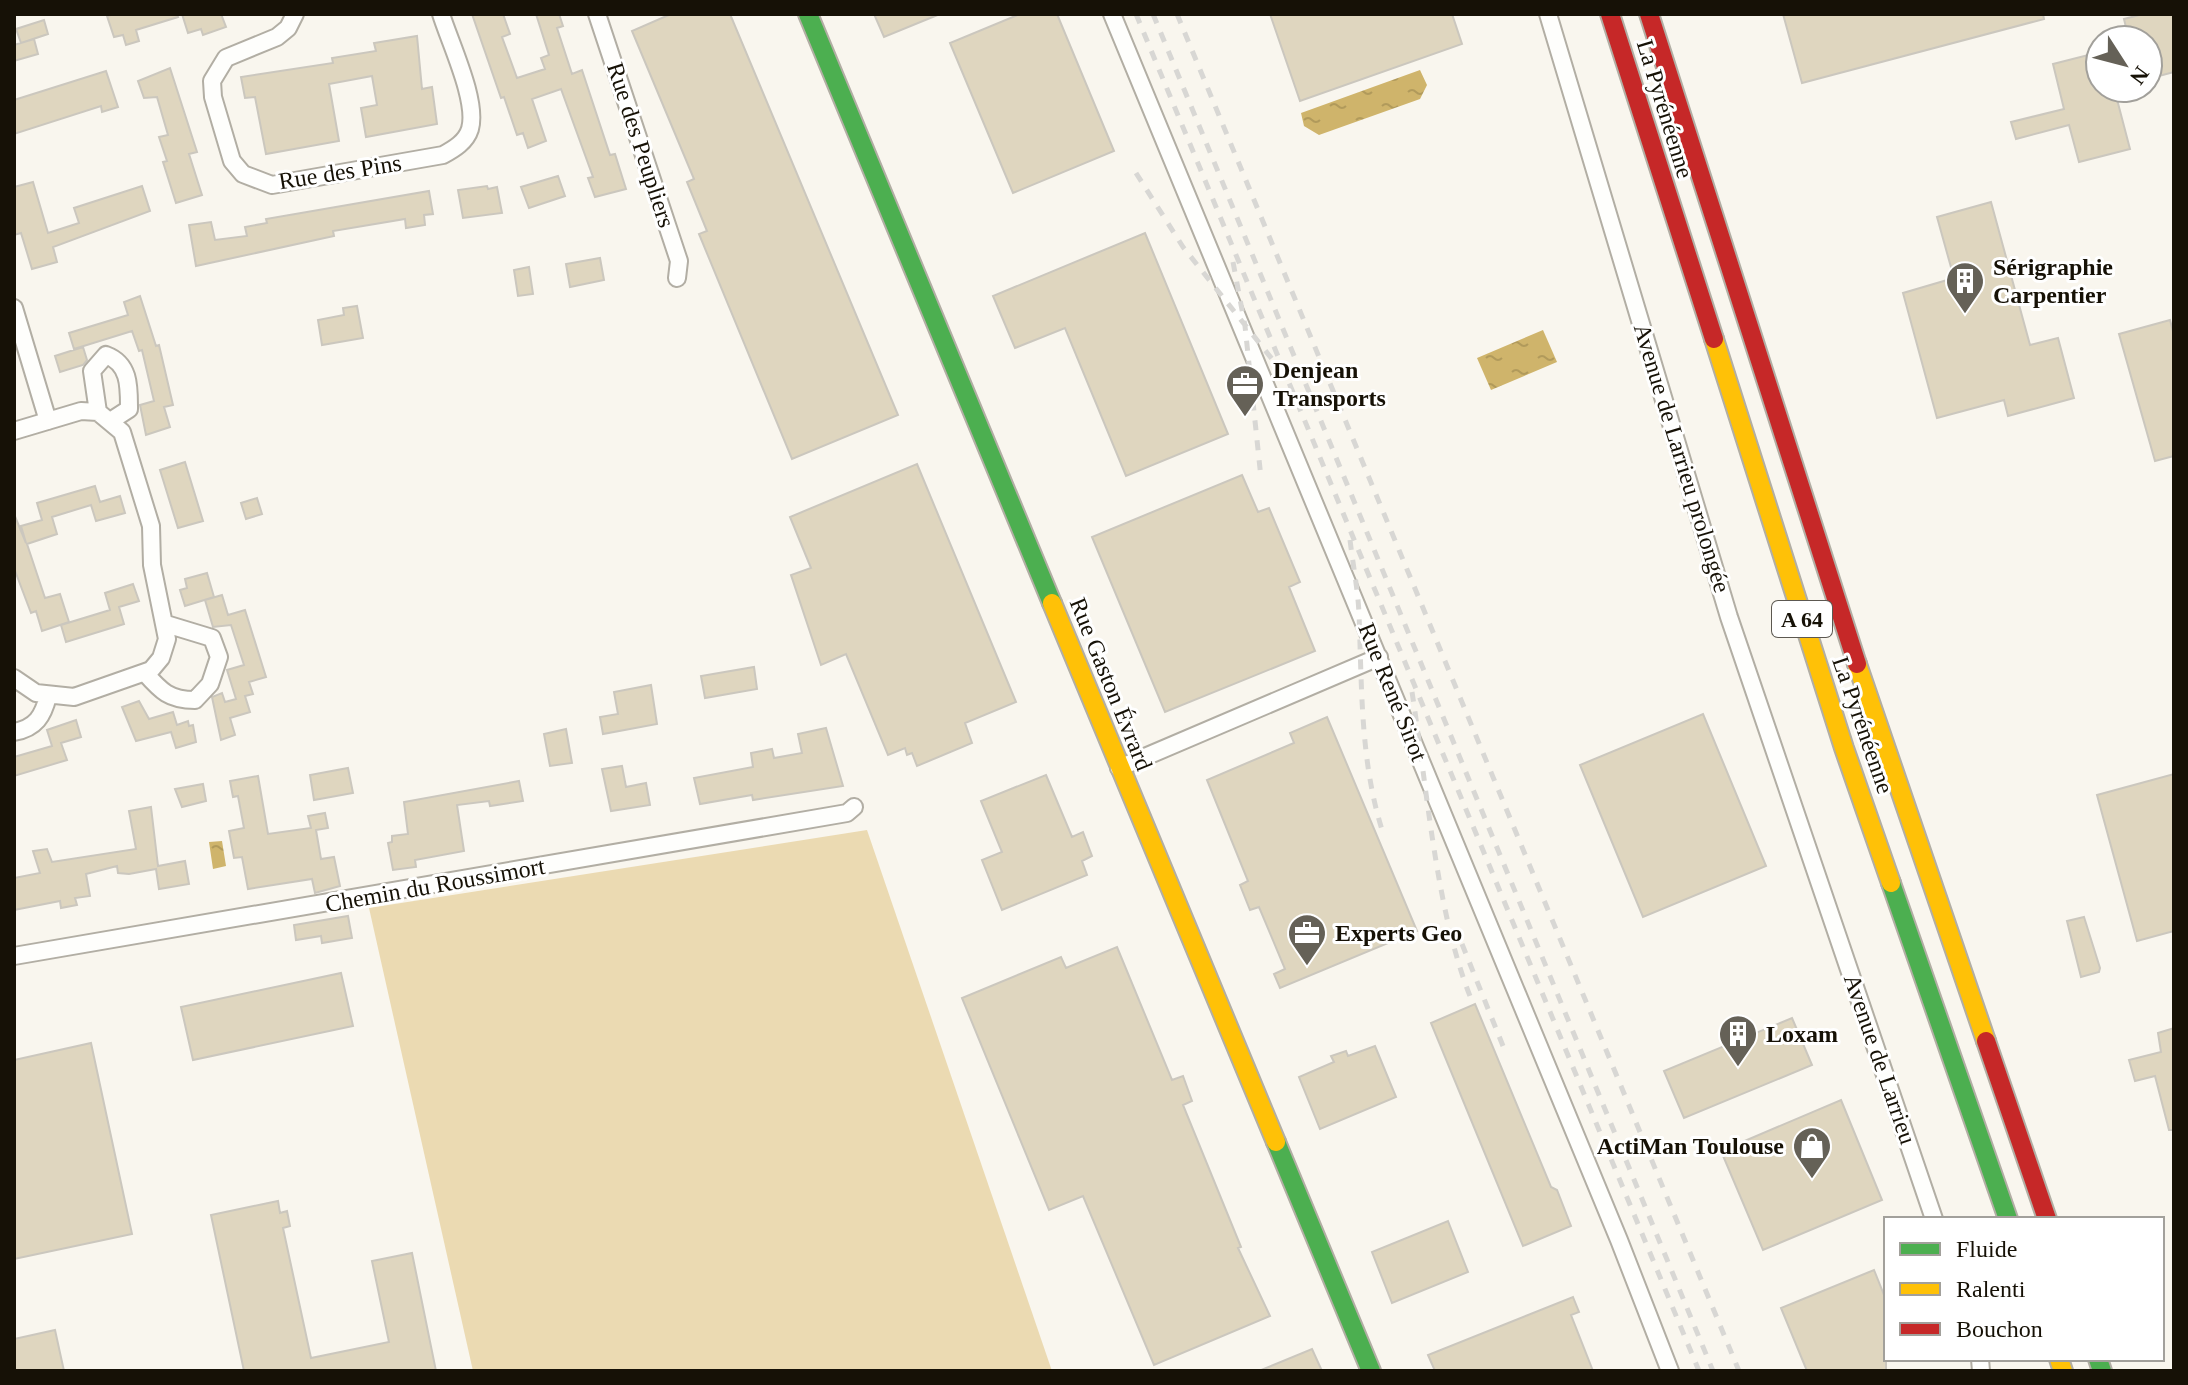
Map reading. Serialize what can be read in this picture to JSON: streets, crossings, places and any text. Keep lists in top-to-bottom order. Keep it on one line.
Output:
{"streets":{"main road":["La Pyrénéenne","A 64","Rue Gaston Évrard"],"street":["Rue des Peupliers","Rue des Pins","Avenue de Larrieu prolongée","Rue René Sirot","Chemin du Roussimort","Avenue de Larrieu"]},"crossings":[["Avenue de Larrieu prolongée","Avenue de Larrieu"]],"places":{"building":["Sérigraphie Carpentier","Loxam"],"office":["Denjean Transports","Experts Geo"],"shop":["ActiMan Toulouse"]},"legend":["Fluide","Ralenti","Bouchon"],"north":"bottom right"}
